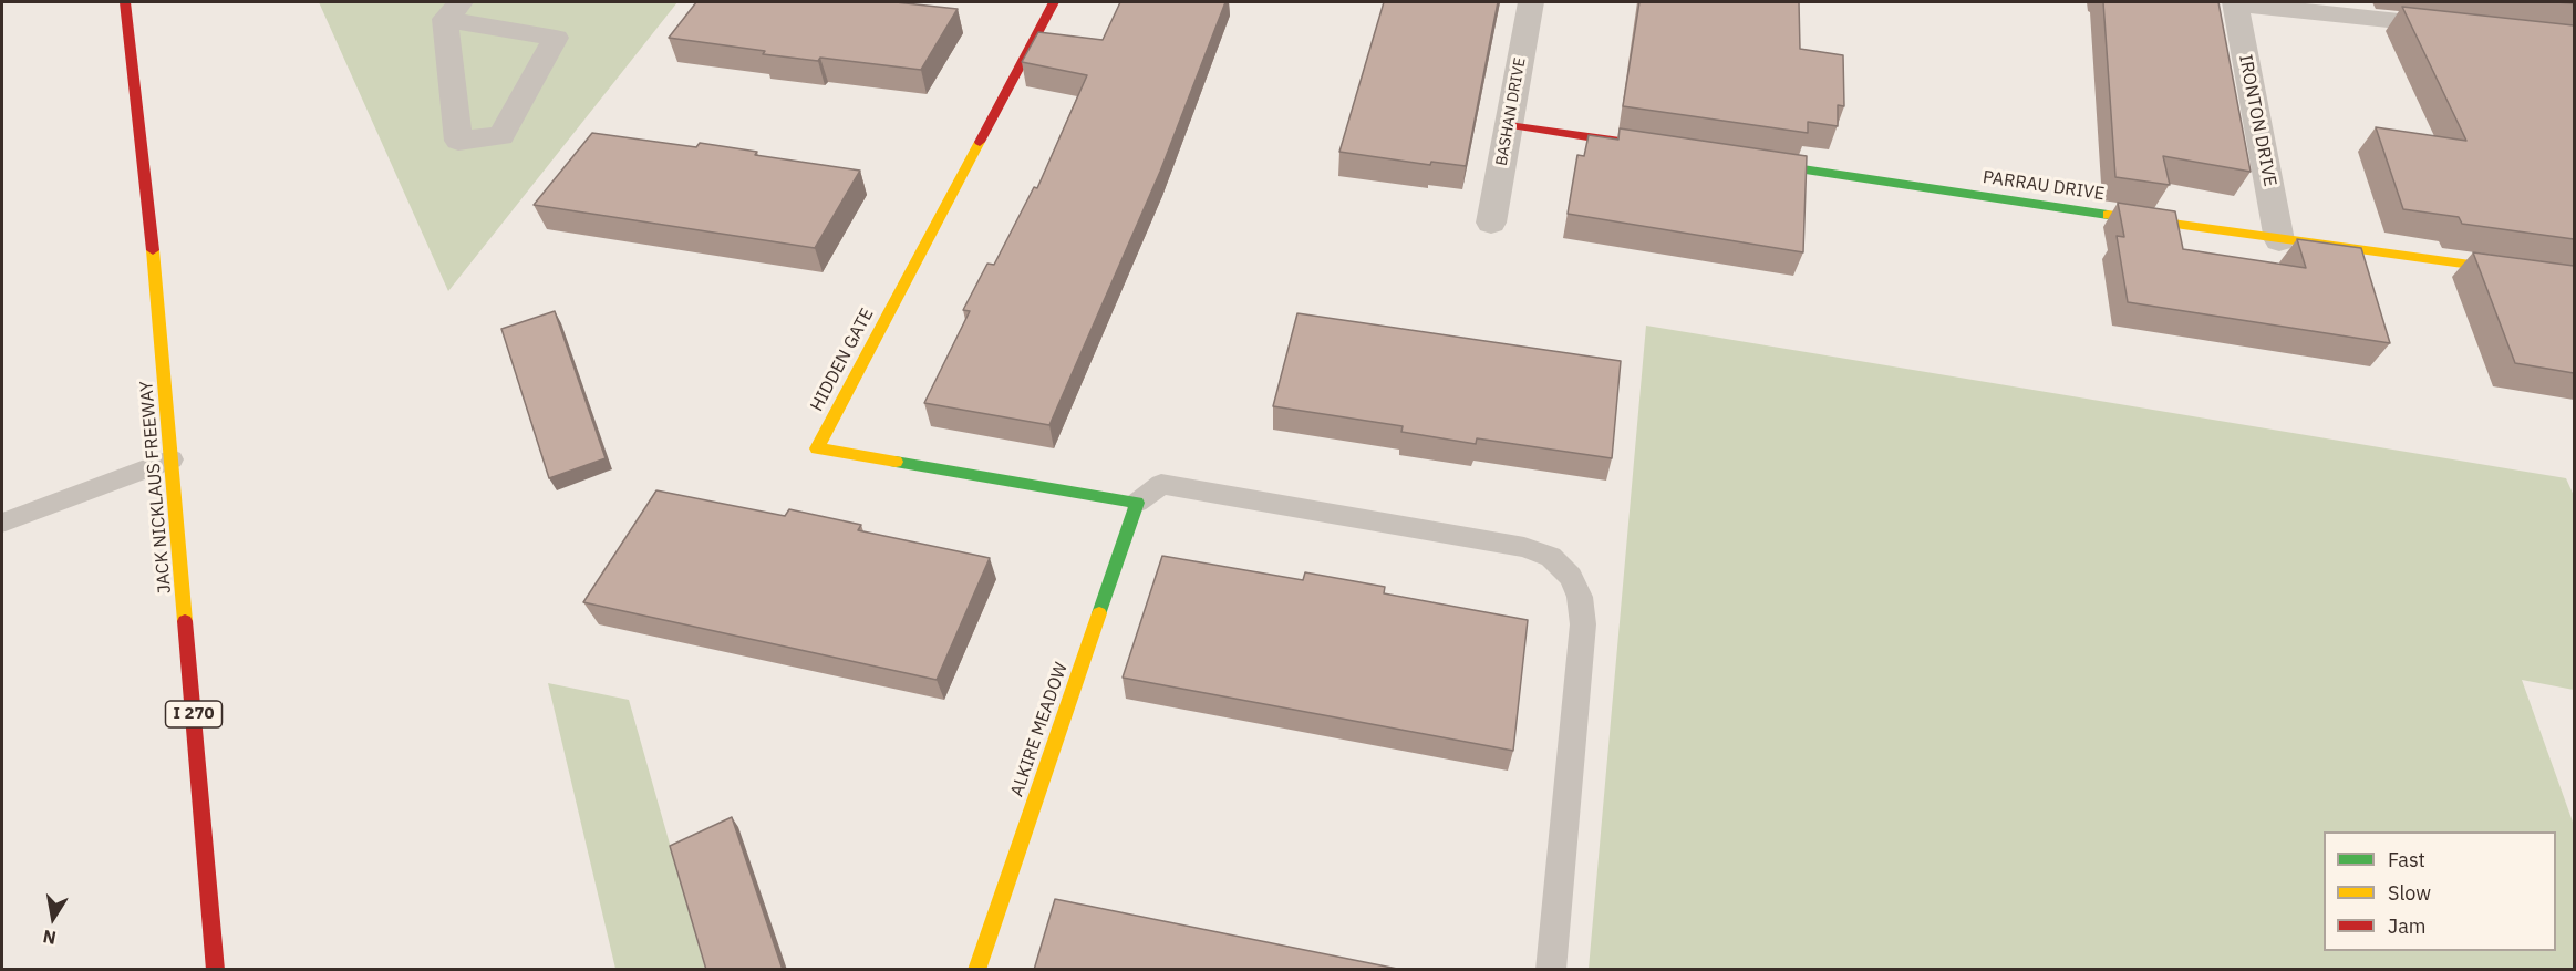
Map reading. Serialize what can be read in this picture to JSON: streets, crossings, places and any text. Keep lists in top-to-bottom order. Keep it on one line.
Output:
{"streets":{"main road":["PARRAU DRIVE","HIDDEN GATE","JACK NICKLAUS FREEWAY","I 270","ALKIRE MEADOW"],"street":["BASHAN DRIVE","IRONTON DRIVE"]},"crossings":[["IRONTON DRIVE","PARRAU DRIVE"],["HIDDEN GATE","ALKIRE MEADOW"]],"legend":["Fast","Slow","Jam"],"north":"bottom"}
